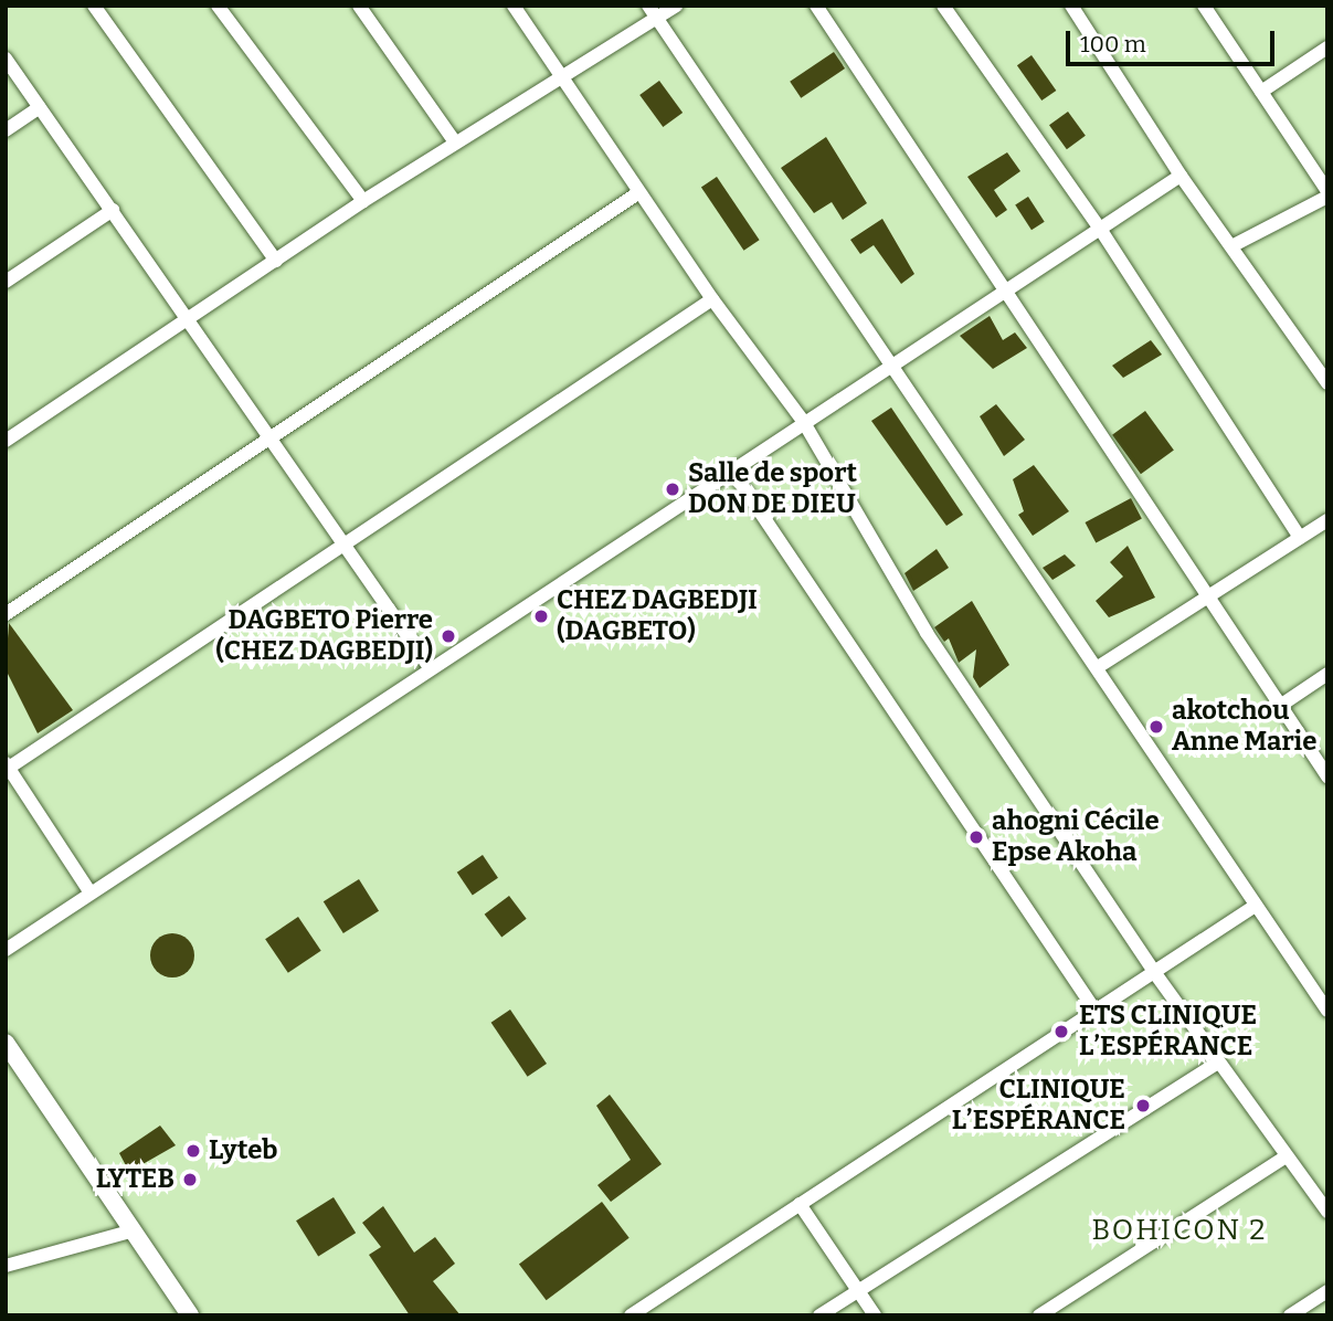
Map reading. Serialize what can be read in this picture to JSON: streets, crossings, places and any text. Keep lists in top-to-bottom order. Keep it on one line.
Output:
{"districts":["BOHICON 2"],"places":["Salle de sport DON DE DIEU","CHEZ DAGBEDJI (DAGBETO)","DAGBETO Pierre (CHEZ DAGBEDJI)","akotchou Anne Marie","ahogni Cécile Epse Akoha","ETS CLINIQUE L’ESPÉRANCE","CLINIQUE L’ESPÉRANCE","Lyteb","LYTEB"],"scale_bar":"100 m"}
